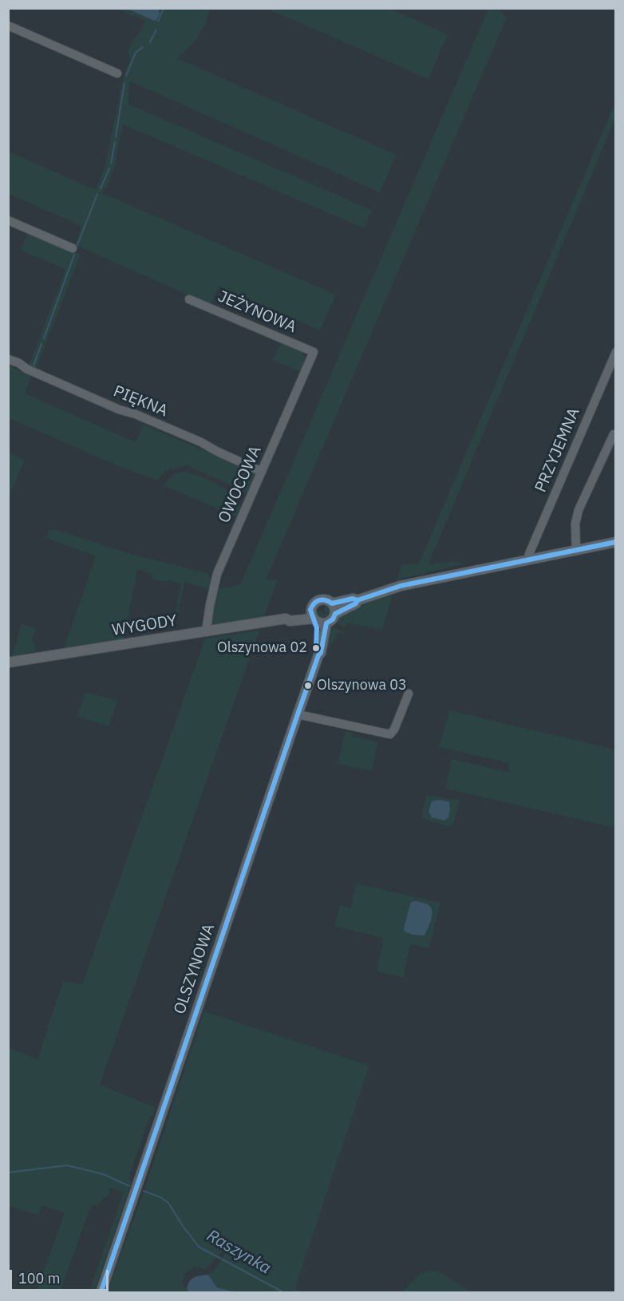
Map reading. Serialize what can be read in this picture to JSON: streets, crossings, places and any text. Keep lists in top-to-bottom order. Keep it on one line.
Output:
{"streets":{"street":["JEŻYNOWA","PIĘKNA","PRZYJEMNA","OWOCOWA","WYGODY","OLSZYNOWA"]},"crossings":[["JEŻYNOWA","OWOCOWA"],["PIĘKNA","OWOCOWA"],["OWOCOWA","WYGODY"],["WYGODY","OLSZYNOWA"]],"water":["Raszynka"],"places":["Olszynowa 02","Olszynowa 03"],"scale_bar":"100 m"}
